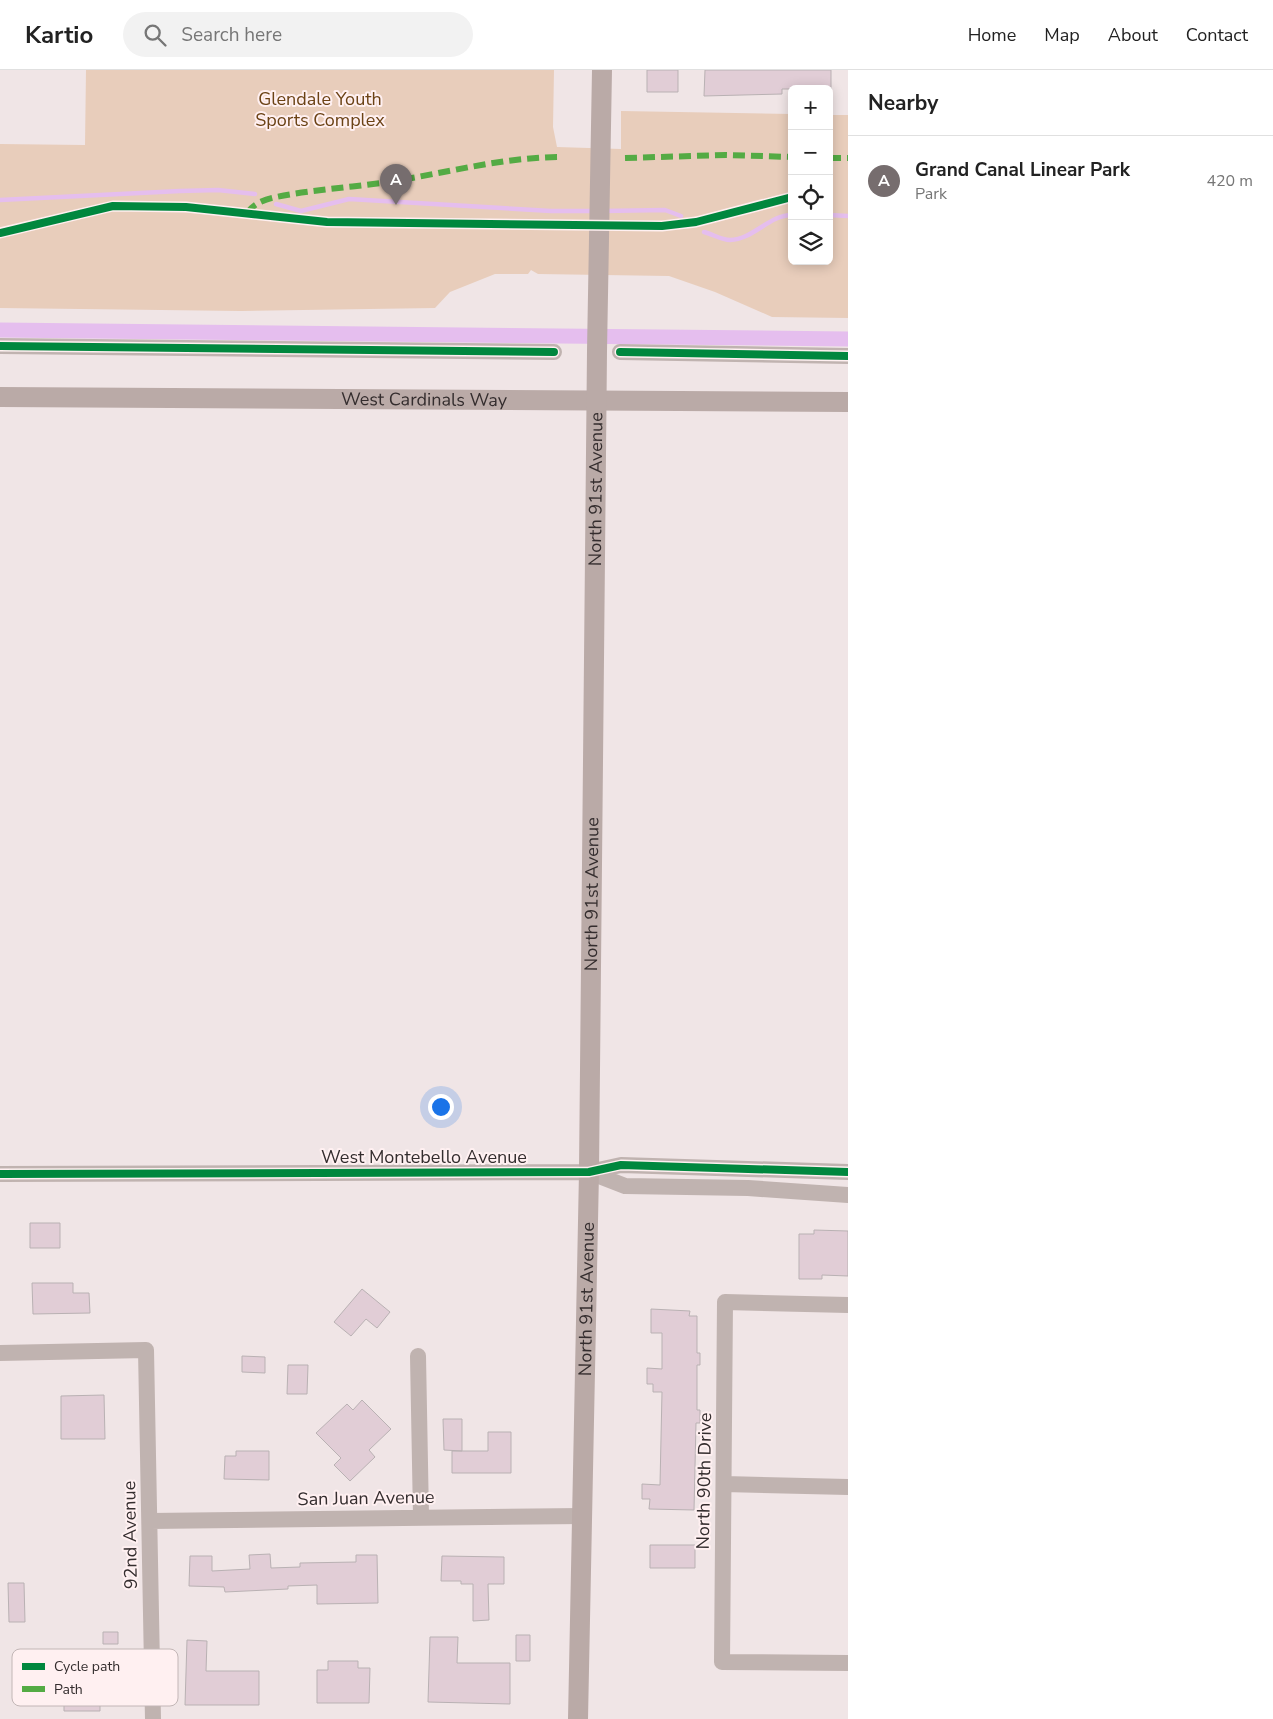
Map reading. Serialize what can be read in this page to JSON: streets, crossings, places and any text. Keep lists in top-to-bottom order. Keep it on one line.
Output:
{"streets":{"main road":["West Cardinals Way","North 91st Avenue"],"street":["West Montebello Avenue","North 90th Drive","San Juan Avenue","92nd Avenue"]},"crossings":[["West Cardinals Way","North 91st Avenue"],["North 91st Avenue","West Montebello Avenue"],["North 91st Avenue","San Juan Avenue"],["San Juan Avenue","92nd Avenue"]],"parks":["Glendale Youth Sports Complex"],"legend":["Cycle path","Path"],"page":{"header":"Kartio","search":"Search here","nav":["Home","Map","About","Contact"],"heading":"Nearby","map_buttons":["+","−"],"list":[{"mark":"A","name":"Grand Canal Linear Park","note":"Park","value":"420 m"}],"pins":"A"}}
